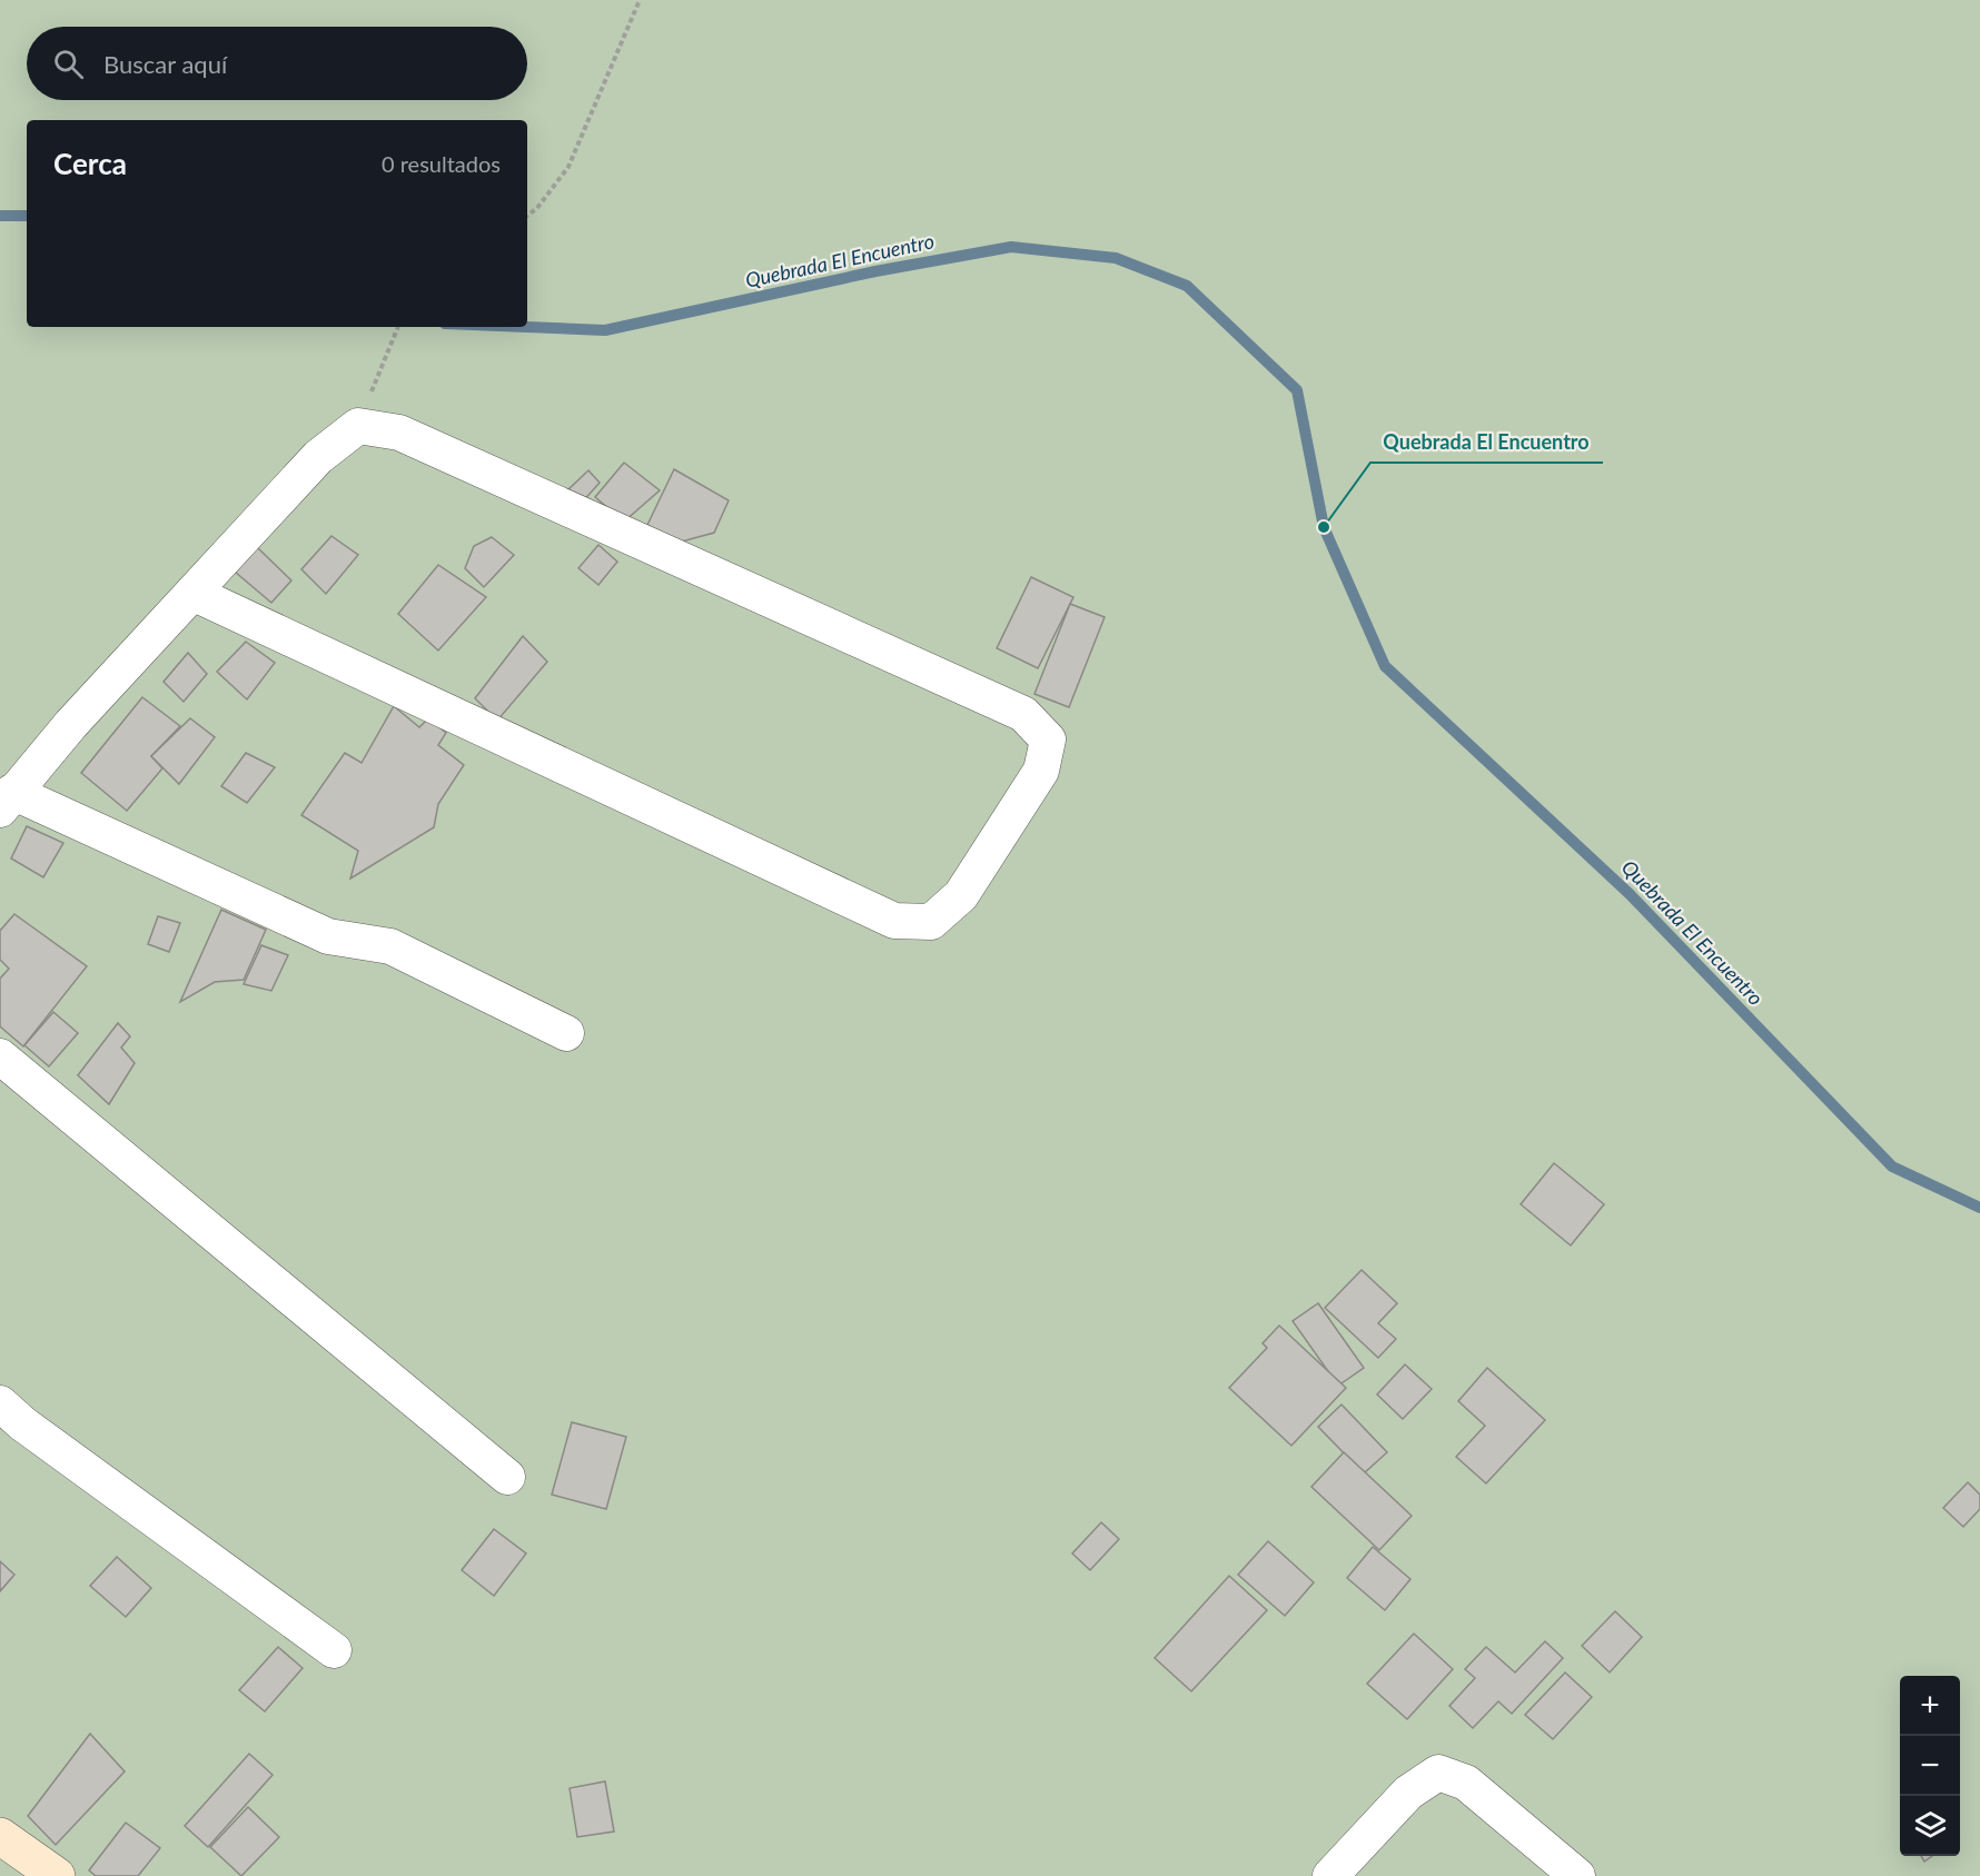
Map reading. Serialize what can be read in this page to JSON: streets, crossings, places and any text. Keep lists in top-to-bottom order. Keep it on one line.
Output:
{"water":["Quebrada El Encuentro"],"places":["Quebrada El Encuentro"],"page":{"search":"Buscar aquí","heading":["Cerca","0 resultados"],"map_buttons":["+","−"]}}
